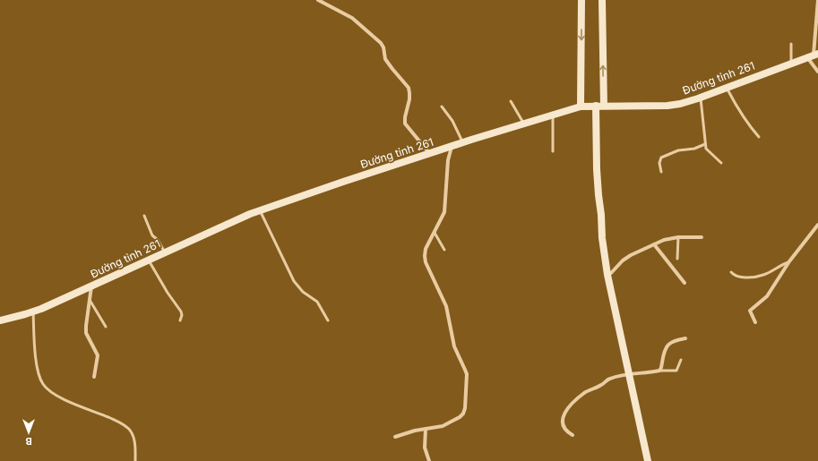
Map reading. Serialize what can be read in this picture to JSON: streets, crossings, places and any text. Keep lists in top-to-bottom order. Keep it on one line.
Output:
{"streets":{"main road":["Đường tỉnh 261"]},"north":"bottom"}
